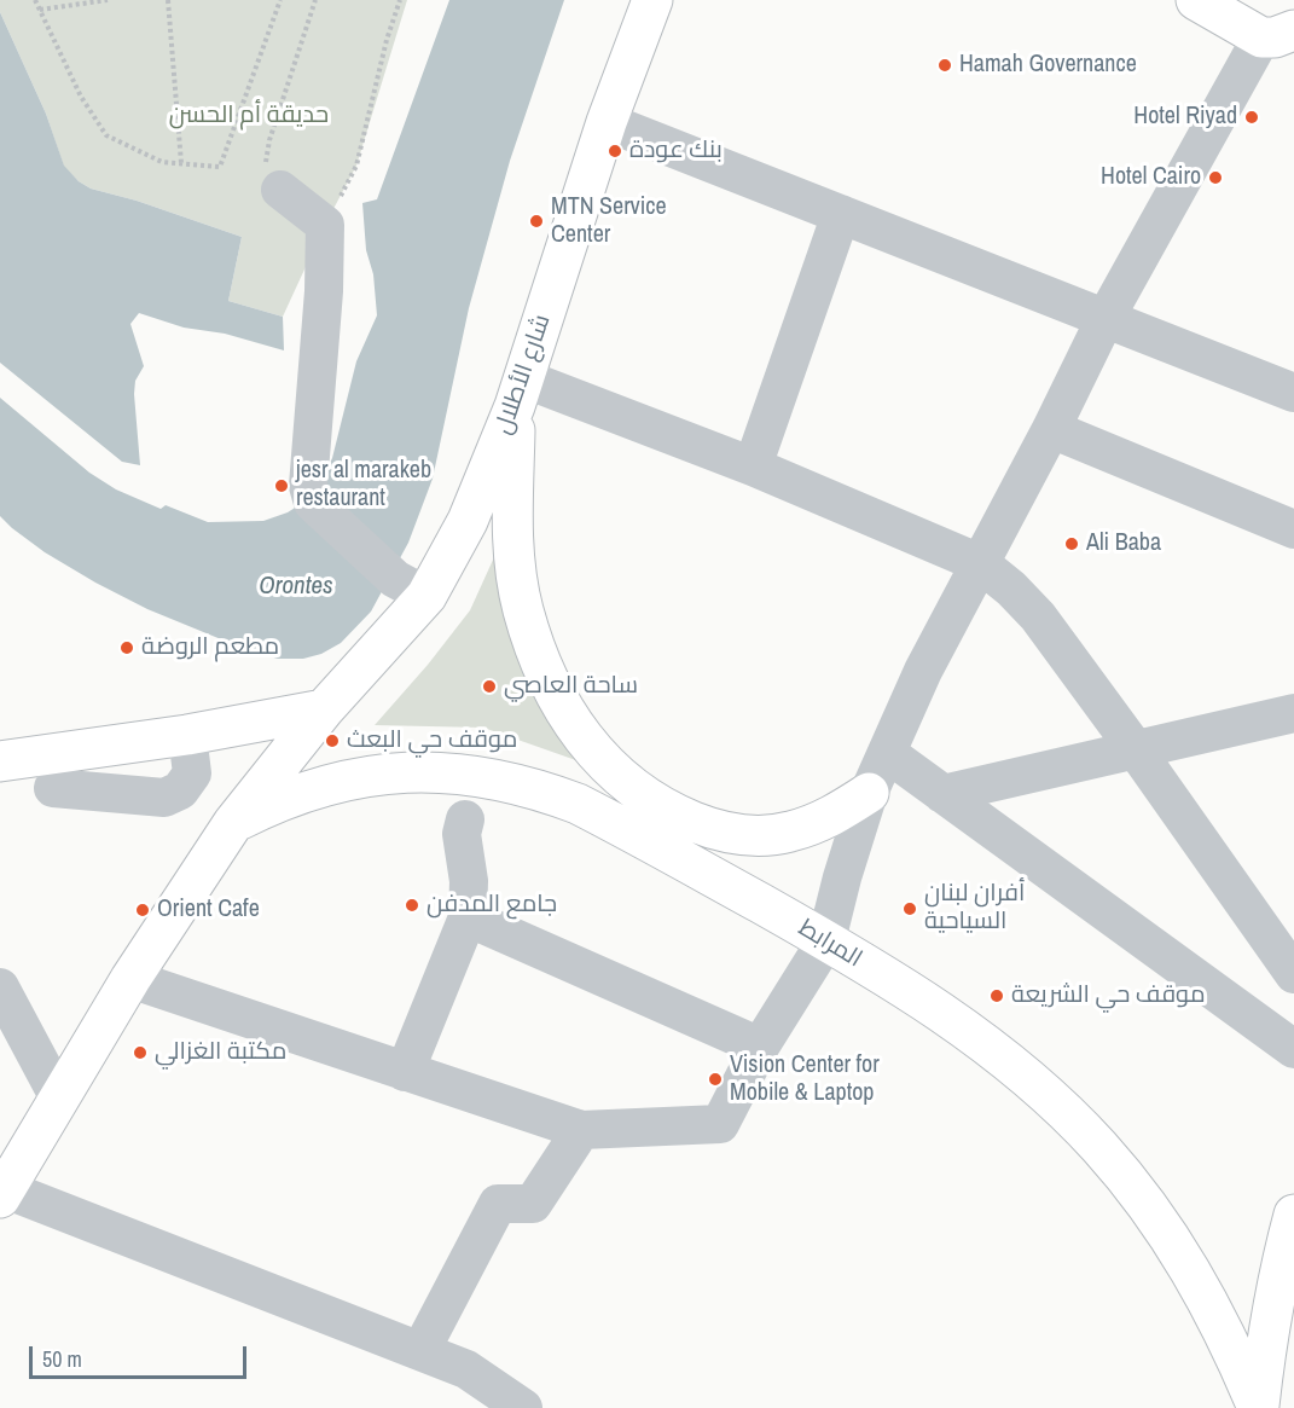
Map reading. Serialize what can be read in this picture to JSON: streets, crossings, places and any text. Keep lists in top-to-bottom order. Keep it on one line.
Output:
{"streets":{"main road":["شارع الأطلال","المرابط"]},"crossings":[["شارع الأطلال","المرابط"]],"water":["Orontes"],"parks":["حديقة أم الحسن"],"places":["Hamah Governance","Hotel Riyad","بنك عودة","Hotel Cairo","MTN Service Center","jesr al marakeb restaurant","Ali Baba","مطعم الروضة","ساحة العاصي","موقف حي البعث","جامع المدفن","أفران لبنان السياحية","Orient Cafe","موقف حي الشريعة","مكتبة الغزالي","Vision Center for Mobile & Laptop"],"scale_bar":"50 m"}
